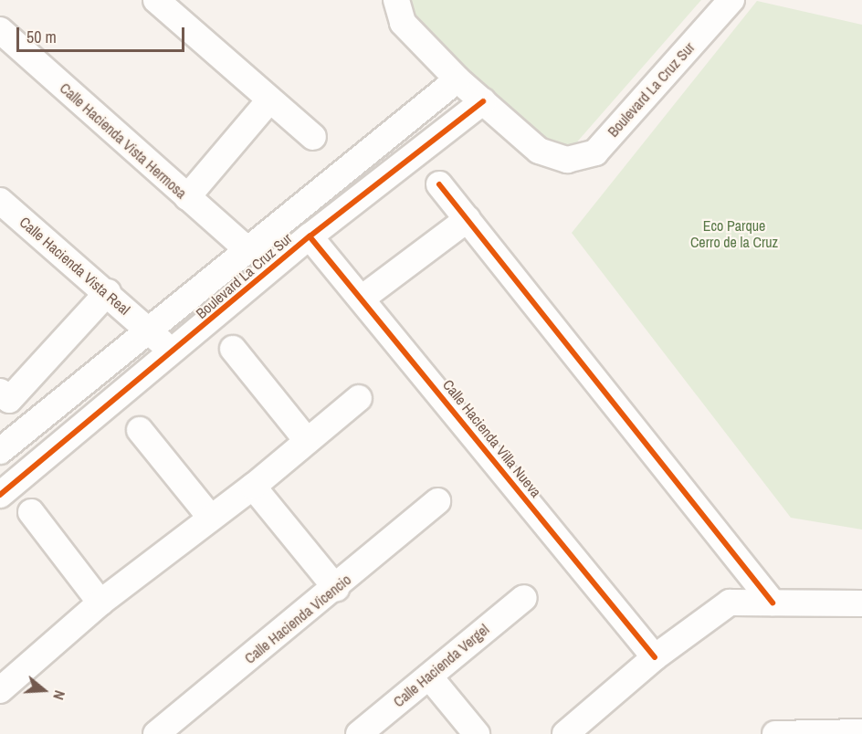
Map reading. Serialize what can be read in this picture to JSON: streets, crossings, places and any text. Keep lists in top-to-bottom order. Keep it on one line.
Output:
{"streets":{"street":["Boulevard La Cruz Sur","Calle Hacienda Vista Hermosa","Calle Hacienda Vista Real","Calle Hacienda Villa Nueva","Calle Hacienda Vicencio","Calle Hacienda Vergel"]},"crossings":[["Boulevard La Cruz Sur","Calle Hacienda Vista Hermosa"],["Boulevard La Cruz Sur","Calle Hacienda Vista Real"],["Boulevard La Cruz Sur","Calle Hacienda Villa Nueva"]],"parks":["Eco Parque Cerro de la Cruz"],"scale_bar":"50 m","north":"right"}
